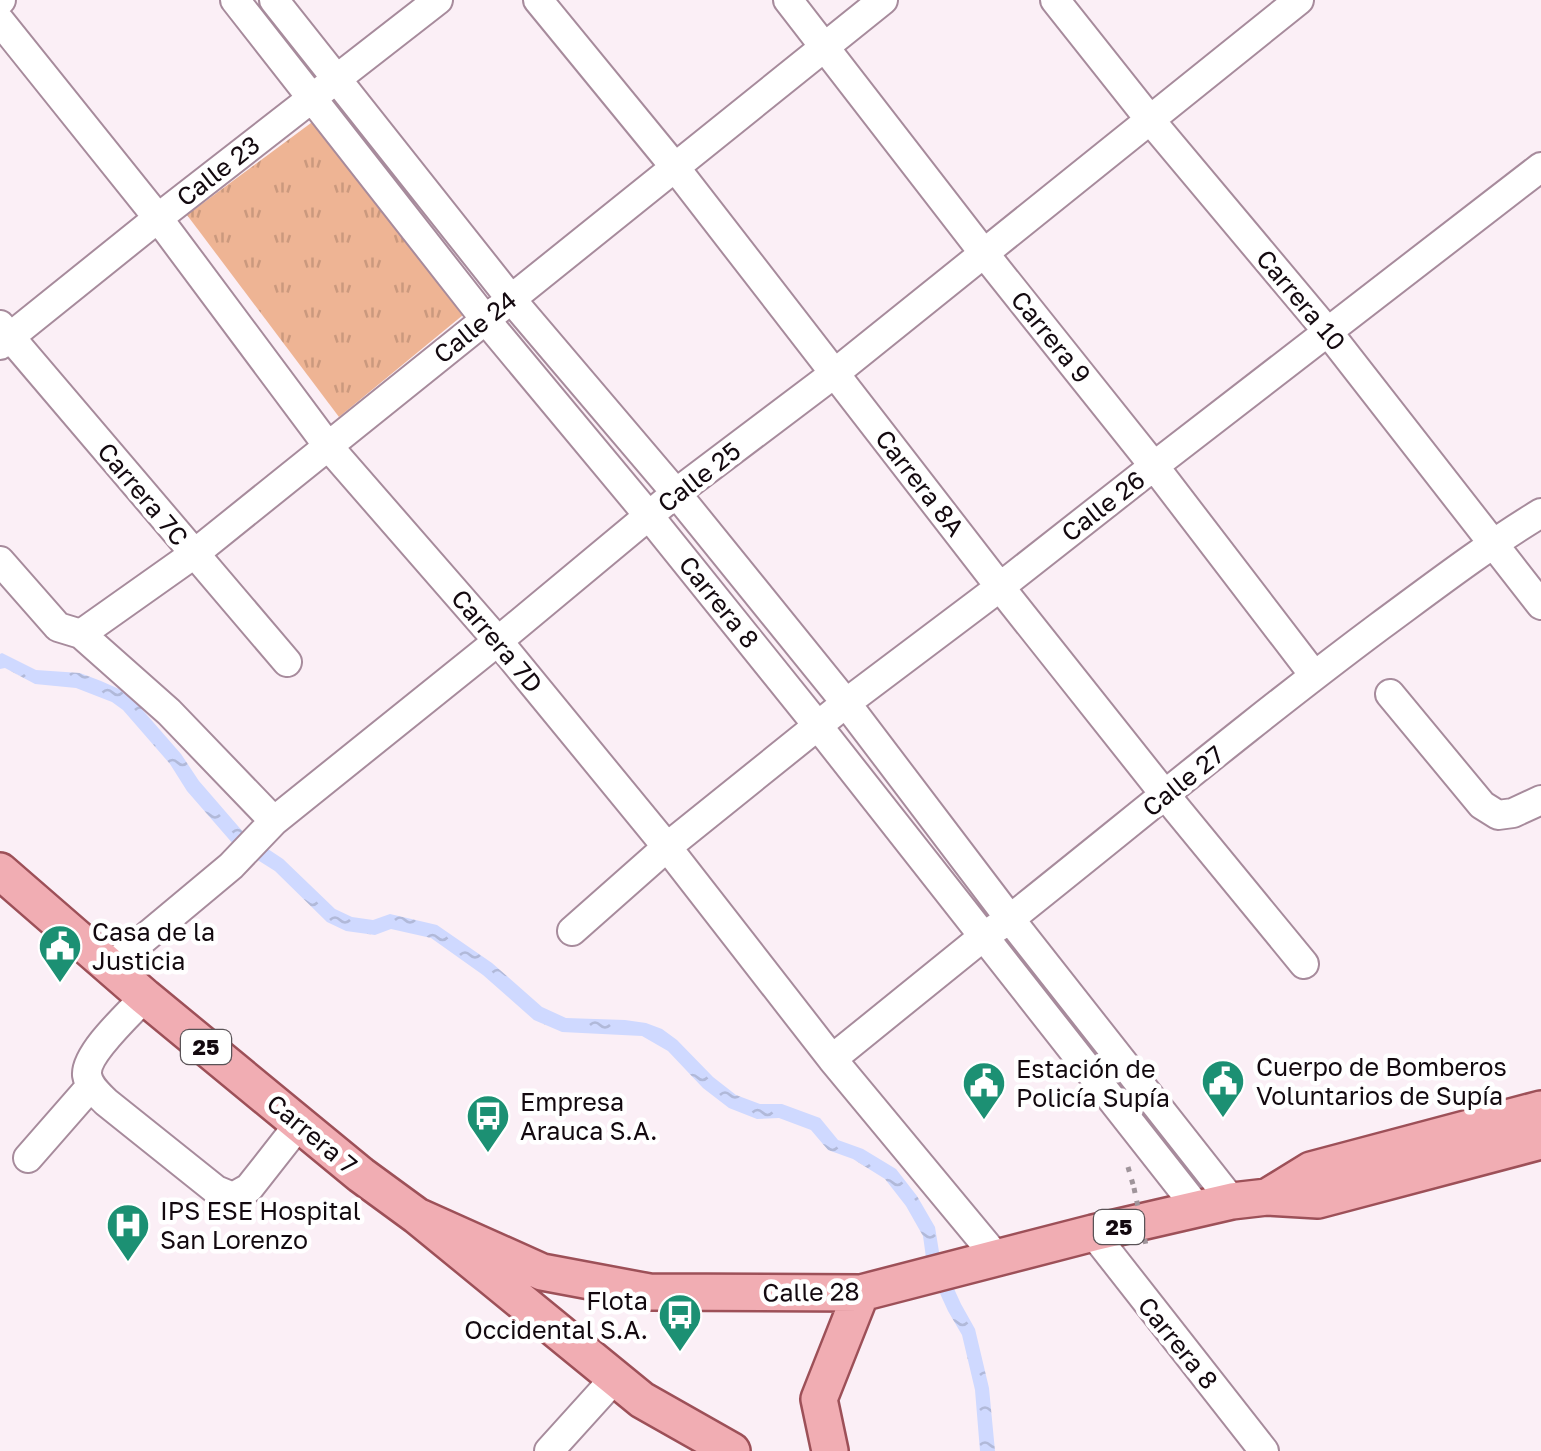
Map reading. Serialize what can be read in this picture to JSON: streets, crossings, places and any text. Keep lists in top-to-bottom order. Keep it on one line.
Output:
{"streets":{"main road":["25","Carrera 7","Calle 28"],"street":["Calle 23","Carrera 10","Calle 24","Carrera 9","Calle 25","Carrera 8A","Carrera 7C","Calle 26","Carrera 8","Carrera 7D","Calle 27"]},"crossings":[["Calle 23","Carrera 7C"],["Calle 23","Carrera 8"],["Calle 23","Carrera 7D"],["Carrera 10","Calle 25"],["Carrera 10","Calle 26"],["Carrera 10","Calle 27"],["Calle 24","Carrera 9"],["Calle 24","Carrera 8A"],["Calle 24","Carrera 7C"],["Calle 24","Carrera 8"],["Calle 24","Carrera 7D"],["Carrera 9","Calle 25"],["Carrera 9","Calle 26"],["Carrera 9","Calle 27"],["Calle 25","Carrera 8A"],["Calle 25","Carrera 8"],["Calle 25","Carrera 7D"],["Calle 25","Carrera 7"],["Carrera 8A","Calle 26"],["Carrera 8A","Calle 27"],["Calle 26","Carrera 8"],["Calle 26","Carrera 7D"],["Carrera 8","Calle 27"],["Carrera 8","Calle 28"],["Carrera 7D","Calle 27"],["Carrera 7D","Calle 28"],["Carrera 7","Calle 28"]],"places":{"public building":["Casa de la Justicia","Cuerpo de Bomberos Voluntarios de Supía","Estación de Policía Supía"],"bus stop":["Empresa Arauca S.A.","Flota Occidental S.A."],"hospital":["IPS ESE Hospital San Lorenzo"]}}
